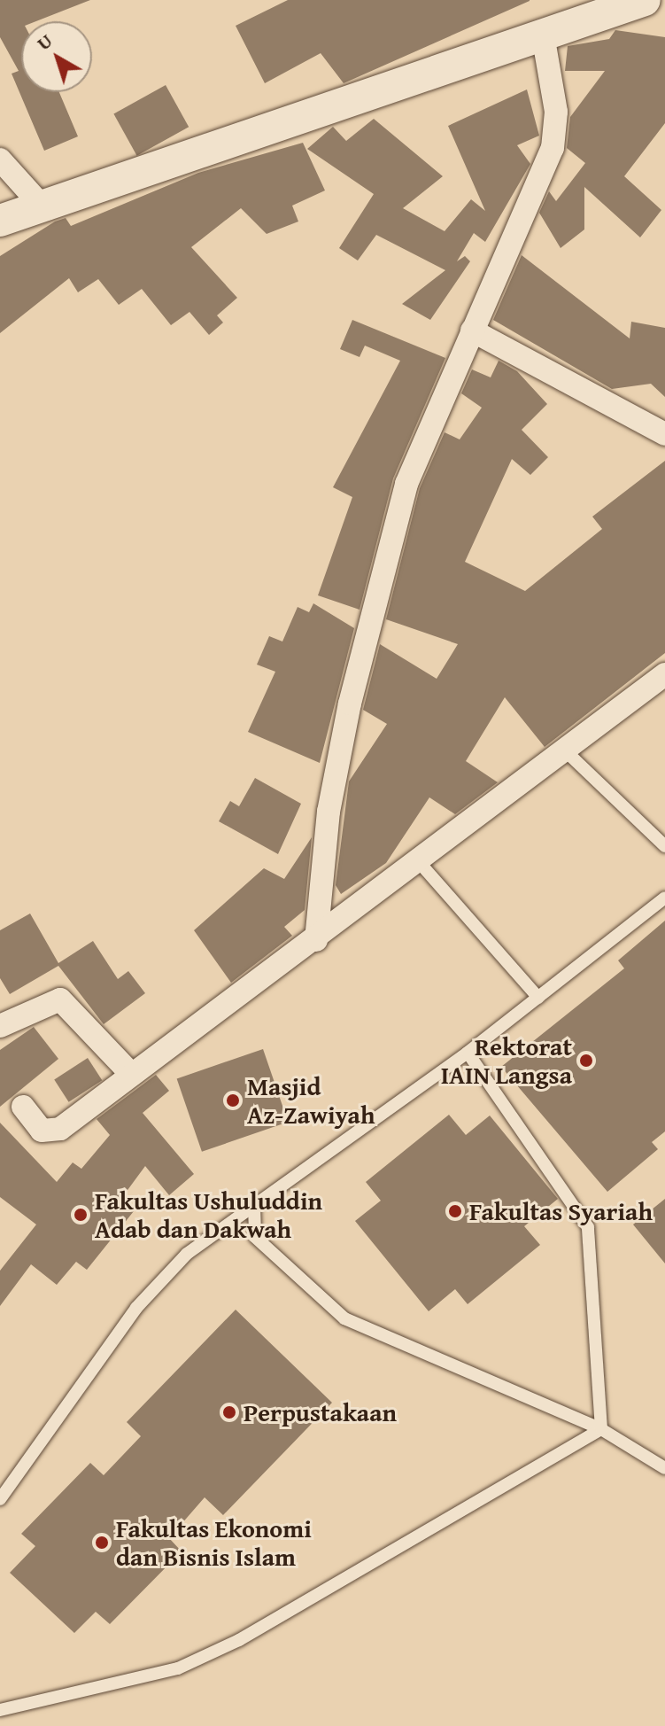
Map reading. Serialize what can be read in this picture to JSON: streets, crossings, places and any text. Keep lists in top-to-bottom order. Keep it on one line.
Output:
{"places":["Rektorat IAIN Langsa","Masjid Az-Zawiyah","Fakultas Syariah","Fakultas Ushuluddin Adab dan Dakwah","Perpustakaan","Fakultas Ekonomi dan Bisnis Islam"],"north":"top left"}
